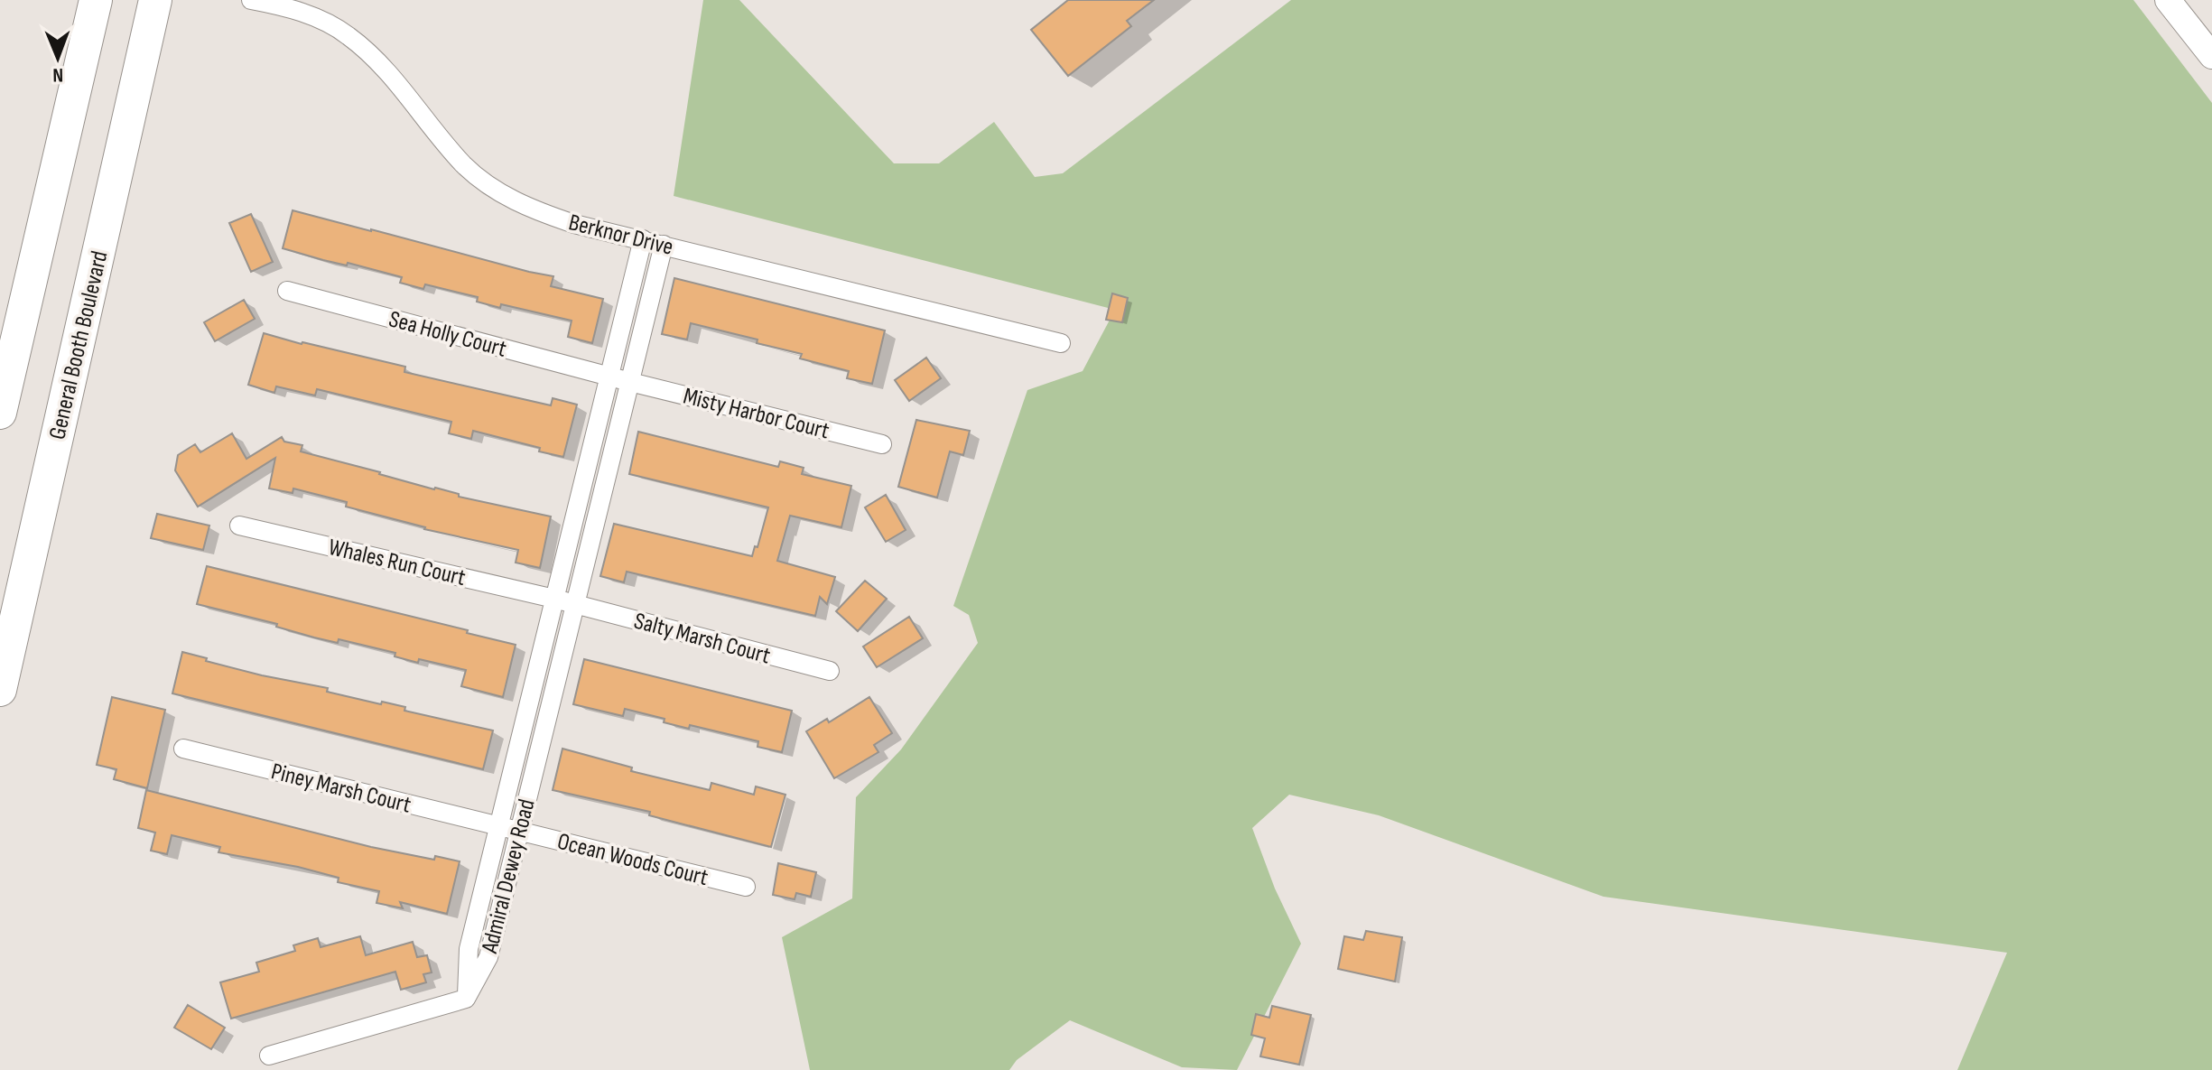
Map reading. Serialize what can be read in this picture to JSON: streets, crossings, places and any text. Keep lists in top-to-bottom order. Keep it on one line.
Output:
{"streets":{"highway":["General Booth Boulevard"],"street":["Berknor Drive","Sea Holly Court","Misty Harbor Court","Whales Run Court","Salty Marsh Court","Piney Marsh Court","Ocean Woods Court","Admiral Dewey Road"]},"crossings":[["Berknor Drive","Admiral Dewey Road"],["Sea Holly Court","Misty Harbor Court"],["Sea Holly Court","Admiral Dewey Road"],["Misty Harbor Court","Admiral Dewey Road"],["Whales Run Court","Salty Marsh Court"],["Whales Run Court","Admiral Dewey Road"],["Salty Marsh Court","Admiral Dewey Road"],["Piney Marsh Court","Ocean Woods Court"],["Piney Marsh Court","Admiral Dewey Road"],["Ocean Woods Court","Admiral Dewey Road"]],"north":"bottom"}
